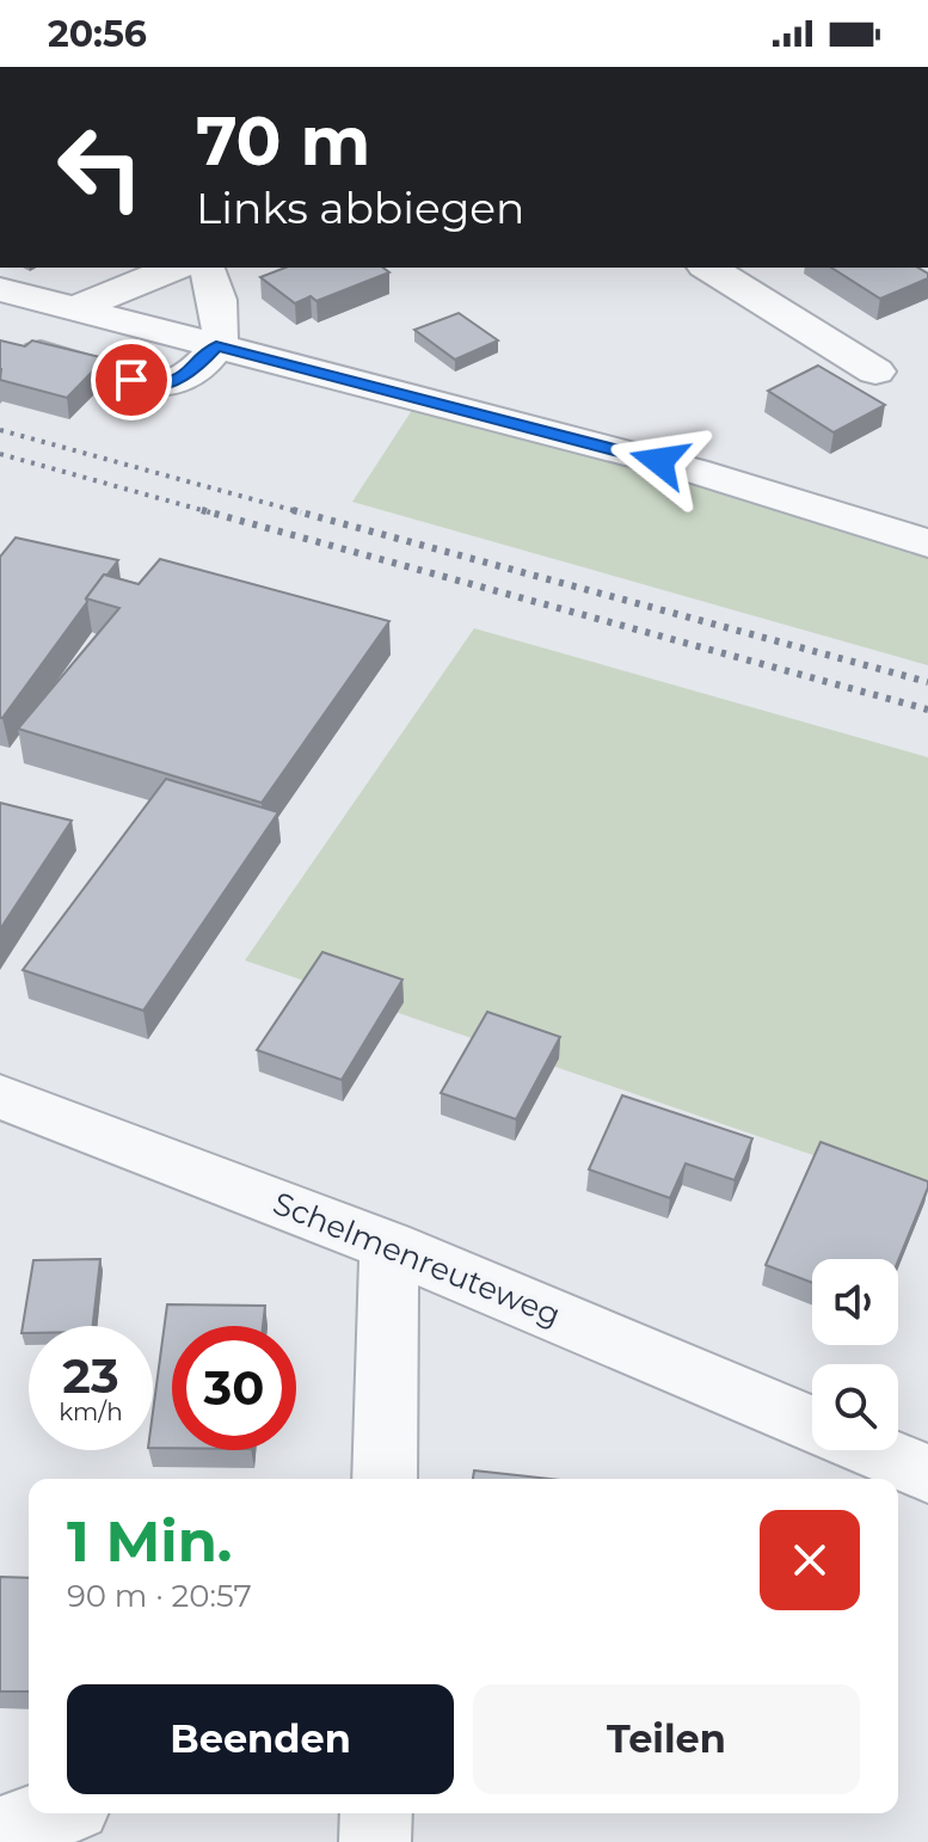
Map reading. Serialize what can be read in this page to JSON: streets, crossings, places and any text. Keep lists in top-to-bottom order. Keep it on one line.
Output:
{"streets":{"street":["Schelmenreuteweg"]},"page":{"status":"20:56","turn":["70 m","Links abbiegen"],"speed":"23 km/h","limit":"30","heading":["1 Min.","90 m · 20:57"],"buttons":["Beenden","Teilen"]}}
